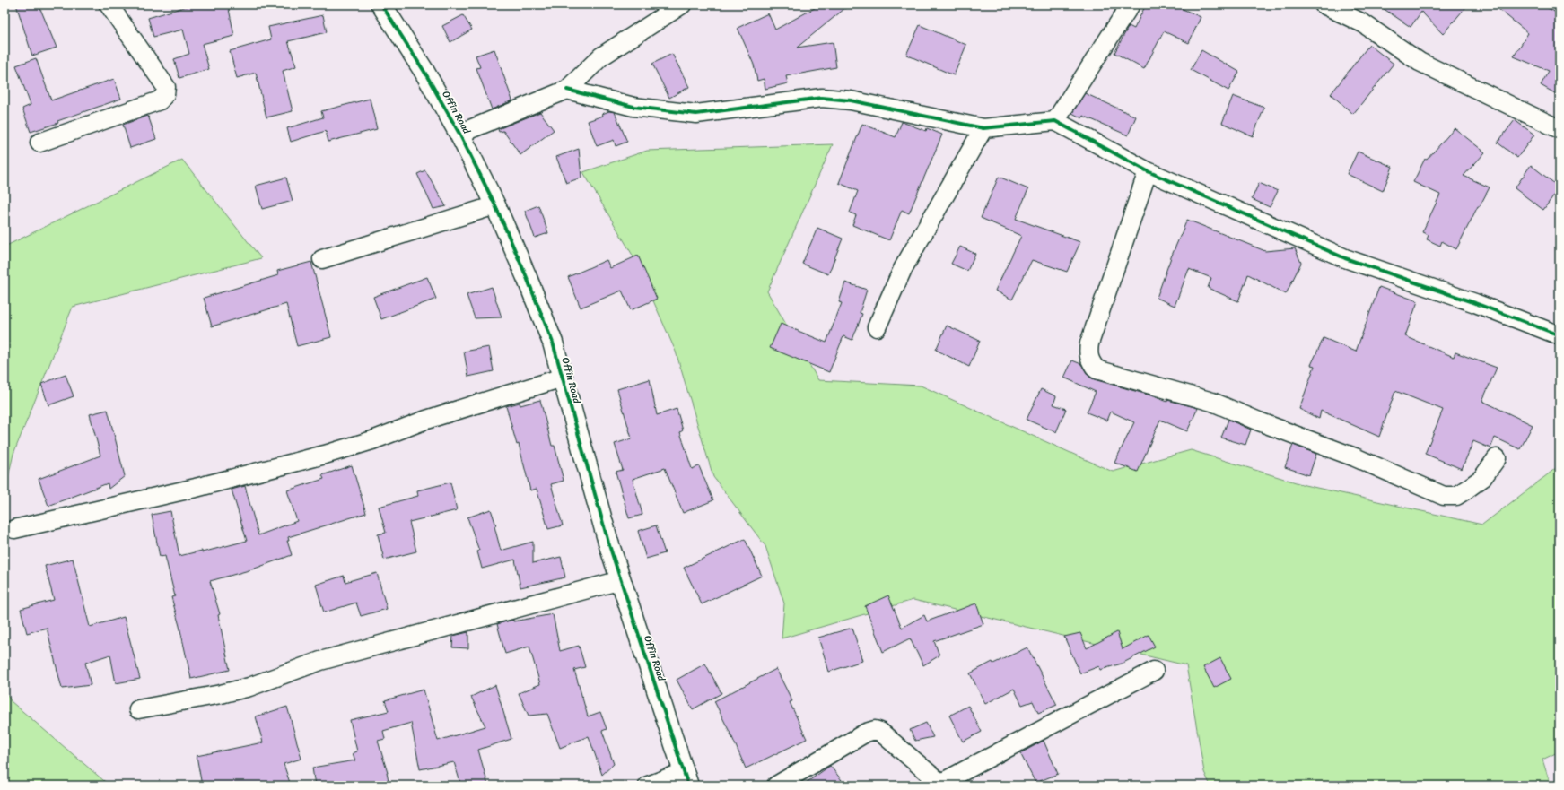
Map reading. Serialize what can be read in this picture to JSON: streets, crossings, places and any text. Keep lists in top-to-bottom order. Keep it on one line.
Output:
{"streets":{"street":["Offin Road"]}}
